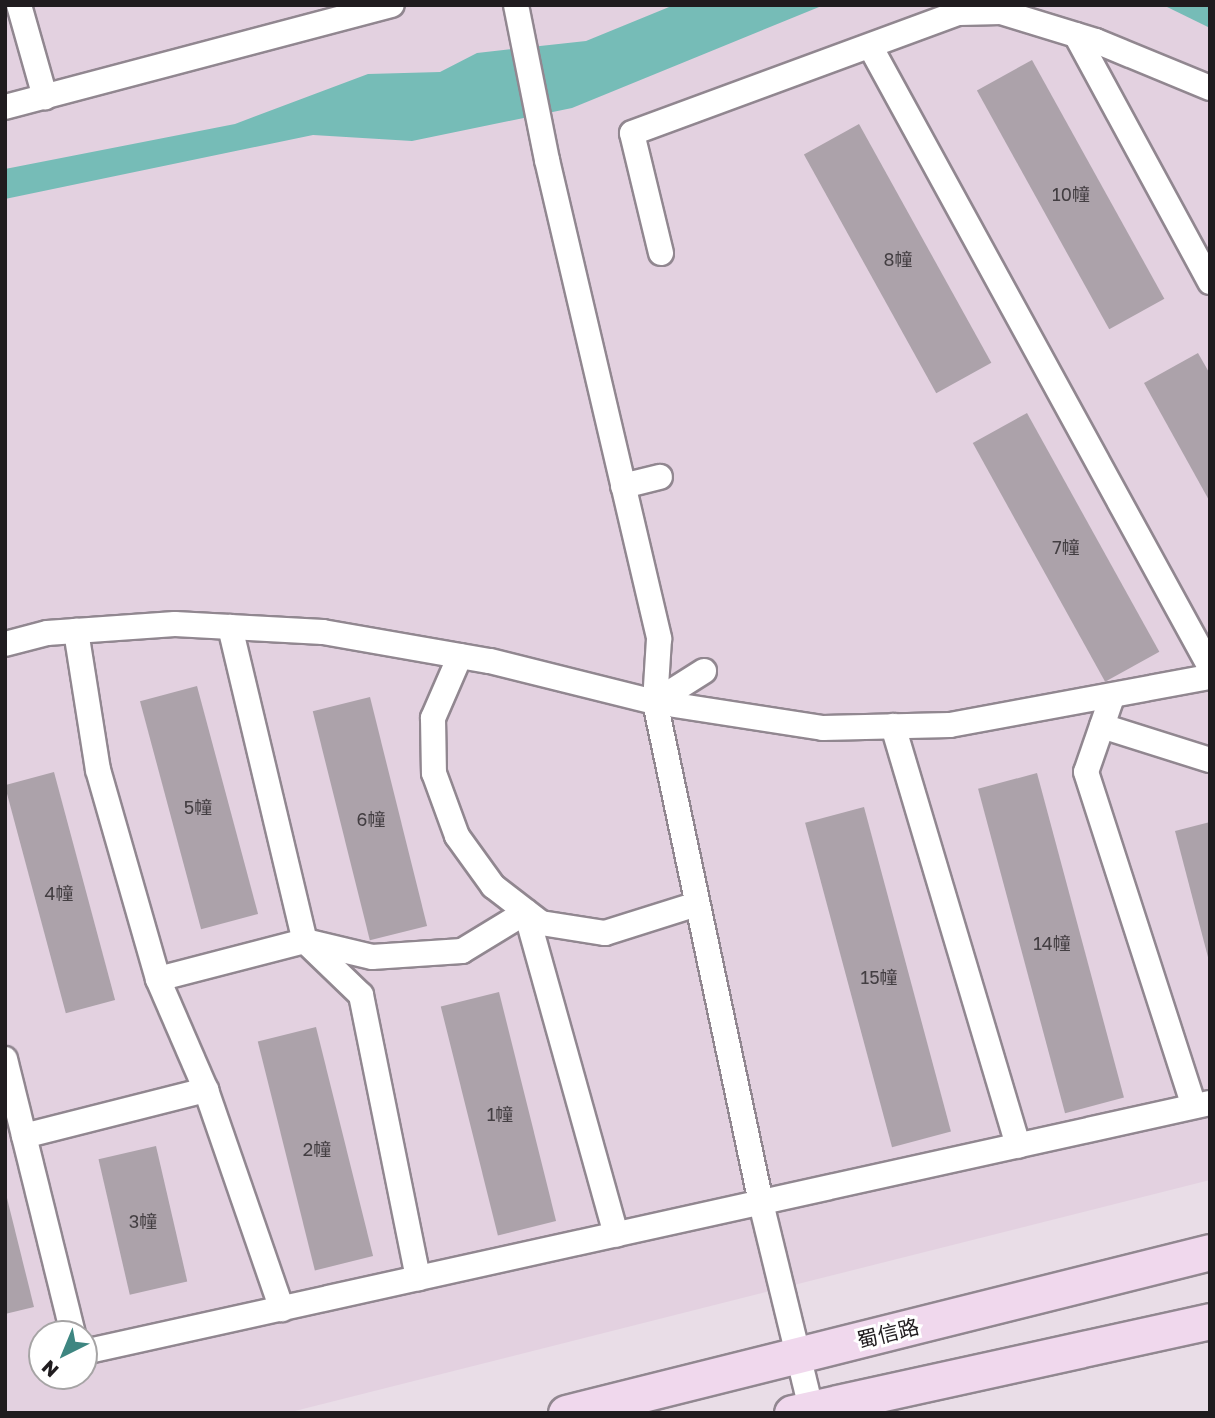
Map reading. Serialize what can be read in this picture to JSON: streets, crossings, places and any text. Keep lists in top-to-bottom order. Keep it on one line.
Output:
{"streets":{"main road":["蜀信路"]},"house_numbers":["10幢","8幢","7幢","5幢","6幢","4幢","14幢","15幢","1幢","2幢","3幢"],"north":"bottom left"}
